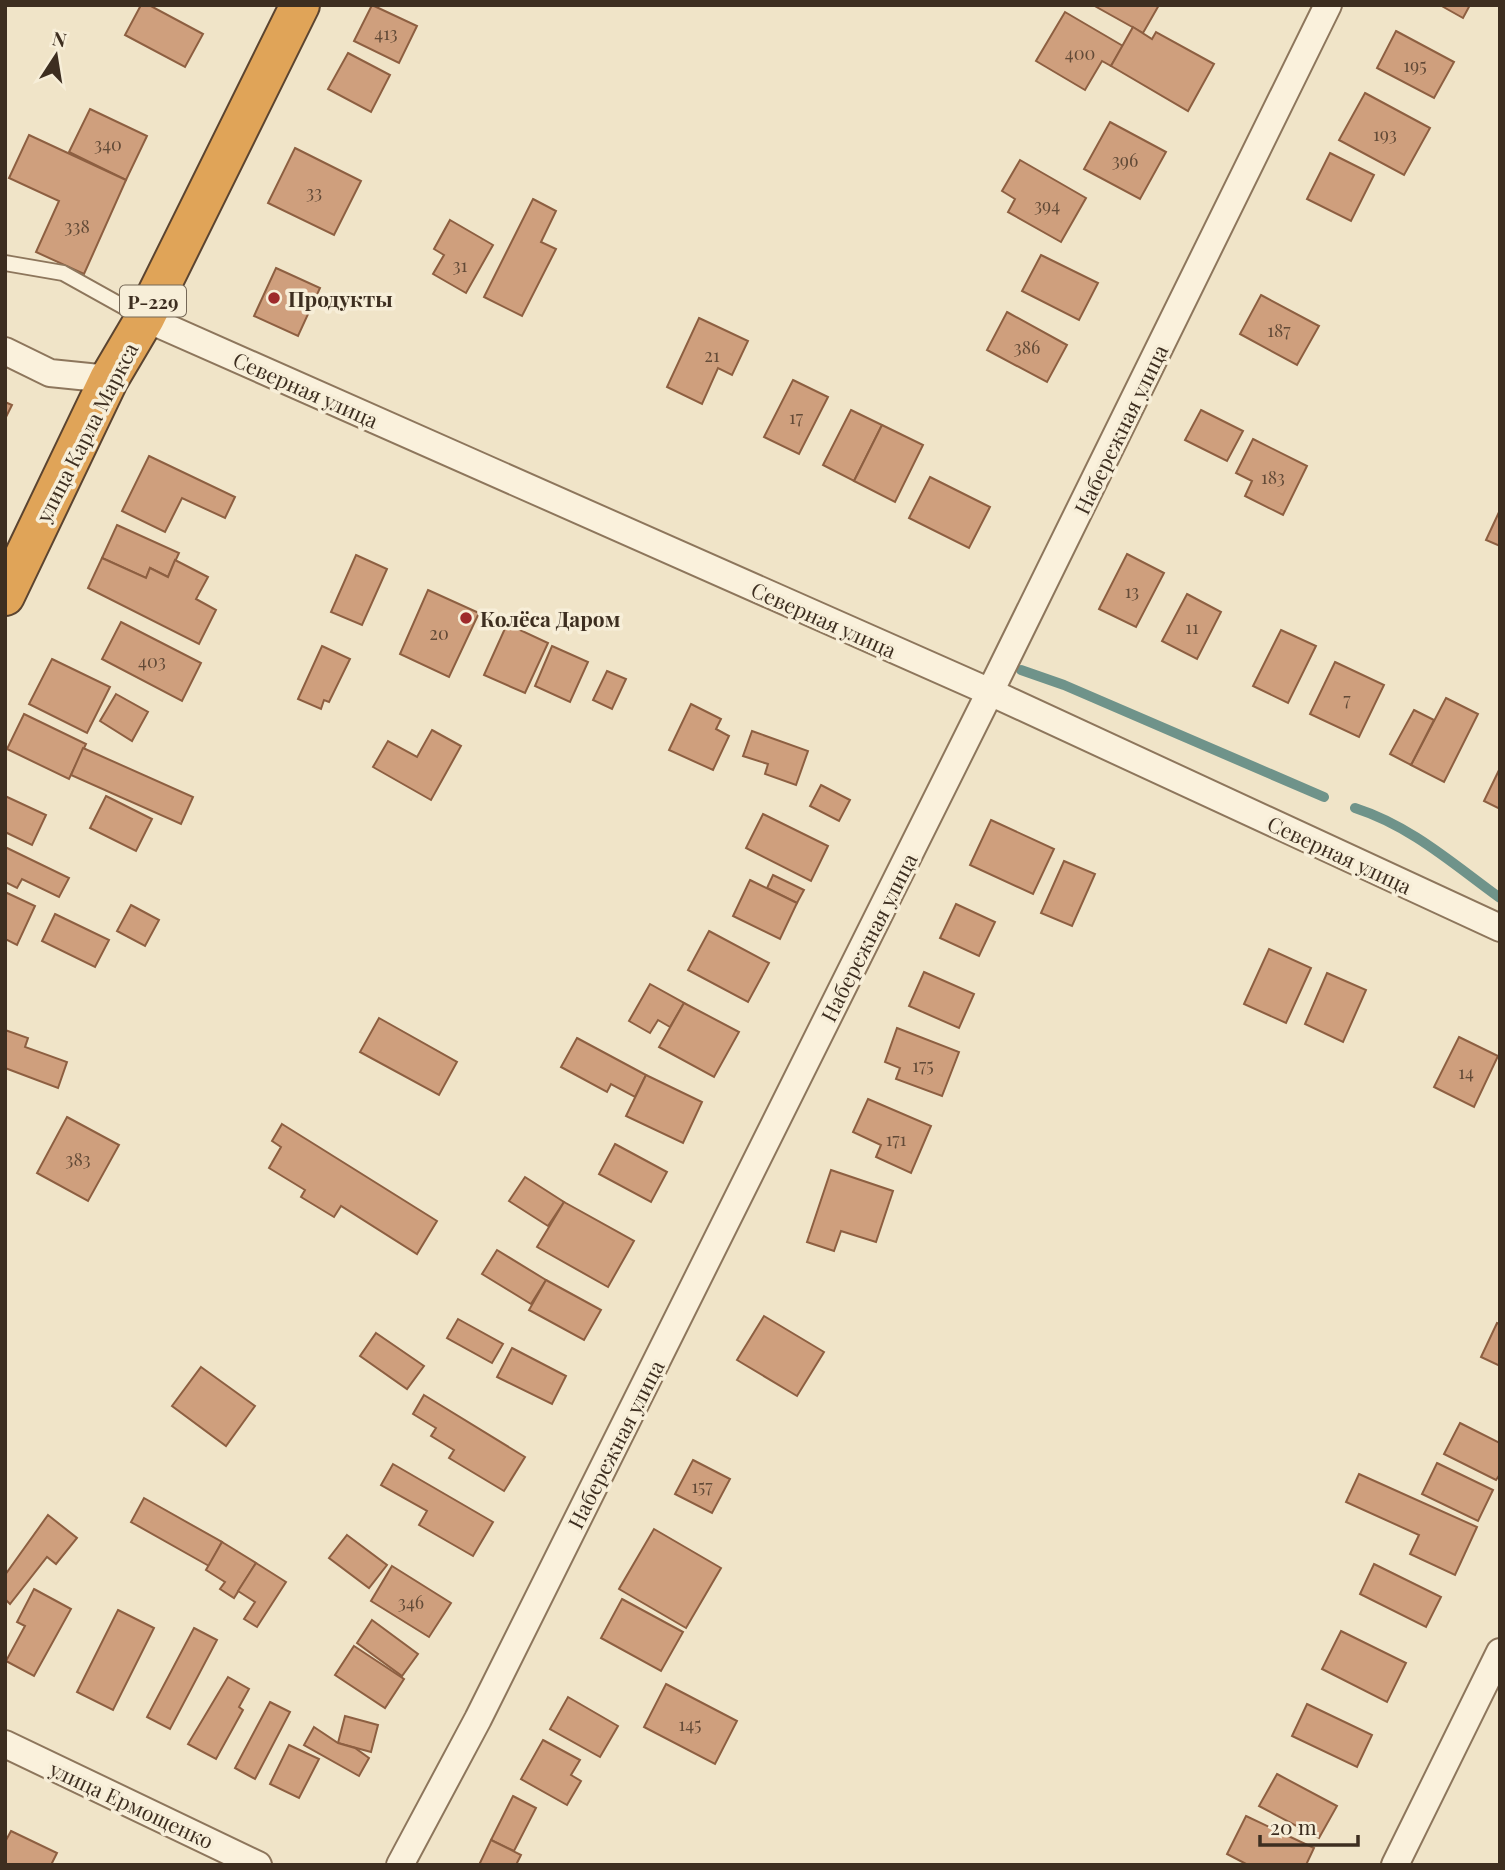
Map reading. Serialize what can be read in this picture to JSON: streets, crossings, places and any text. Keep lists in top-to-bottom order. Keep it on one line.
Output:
{"streets":{"highway":["Р-229","улица Карла Маркса"],"street":["Северная улица","Набережная улица","улица Ермощенко"]},"crossings":[["Северная улица","Набережная улица"],["Северная улица","улица Карла Маркса"]],"places":["Продукты","Колёса Даром"],"house_numbers":["413","400","195","193","340","396","33","394","338","31","187","386","21","17","183","13","11","20","403","7","175","14","171","383","157","346","145"],"scale_bar":"20 m","north":"top"}
